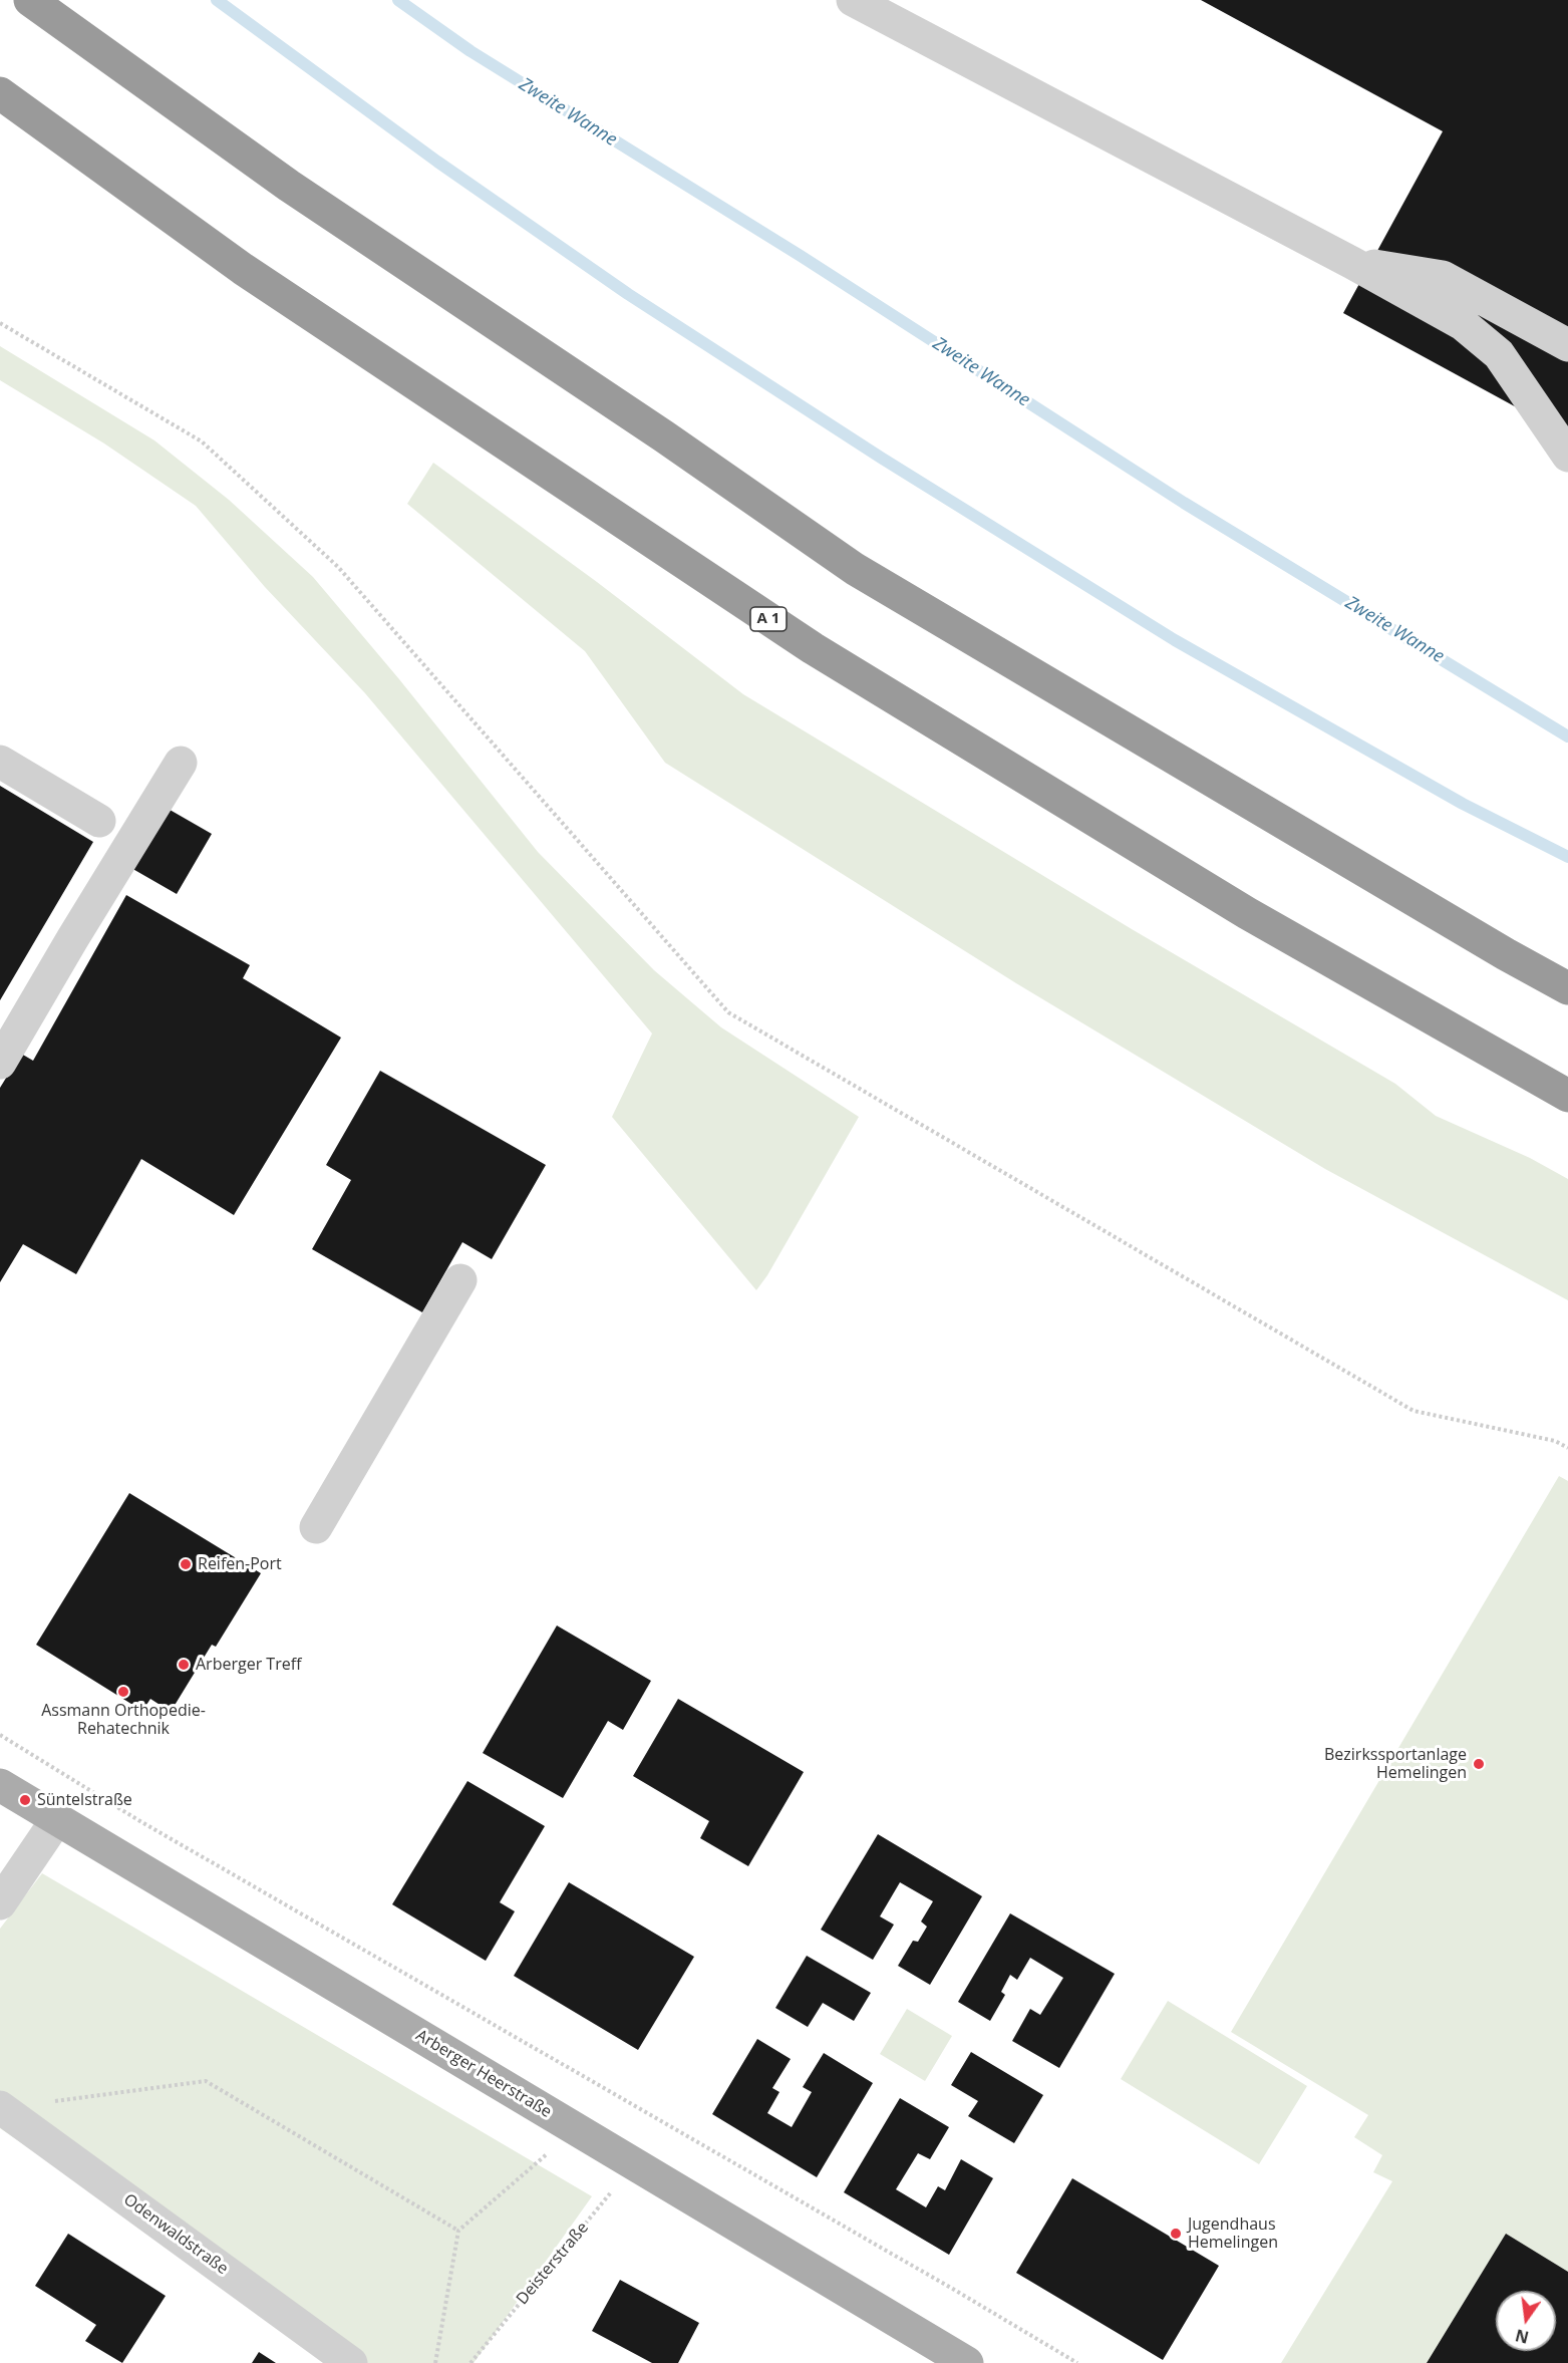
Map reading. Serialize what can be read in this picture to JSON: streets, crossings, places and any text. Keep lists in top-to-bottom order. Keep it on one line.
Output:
{"streets":{"highway":["A 1"],"main road":["Arberger Heerstraße"],"street":["Odenwaldstraße"],"path":["Deisterstraße"]},"crossings":[["Arberger Heerstraße","Deisterstraße"]],"water":["Zweite Wanne"],"places":["Reifen-Port","Arberger Treff","Assmann Orthopedie- Rehatechnik","Bezirkssportanlage Hemelingen","Süntelstraße","Jugendhaus Hemelingen"],"north":"bottom"}
